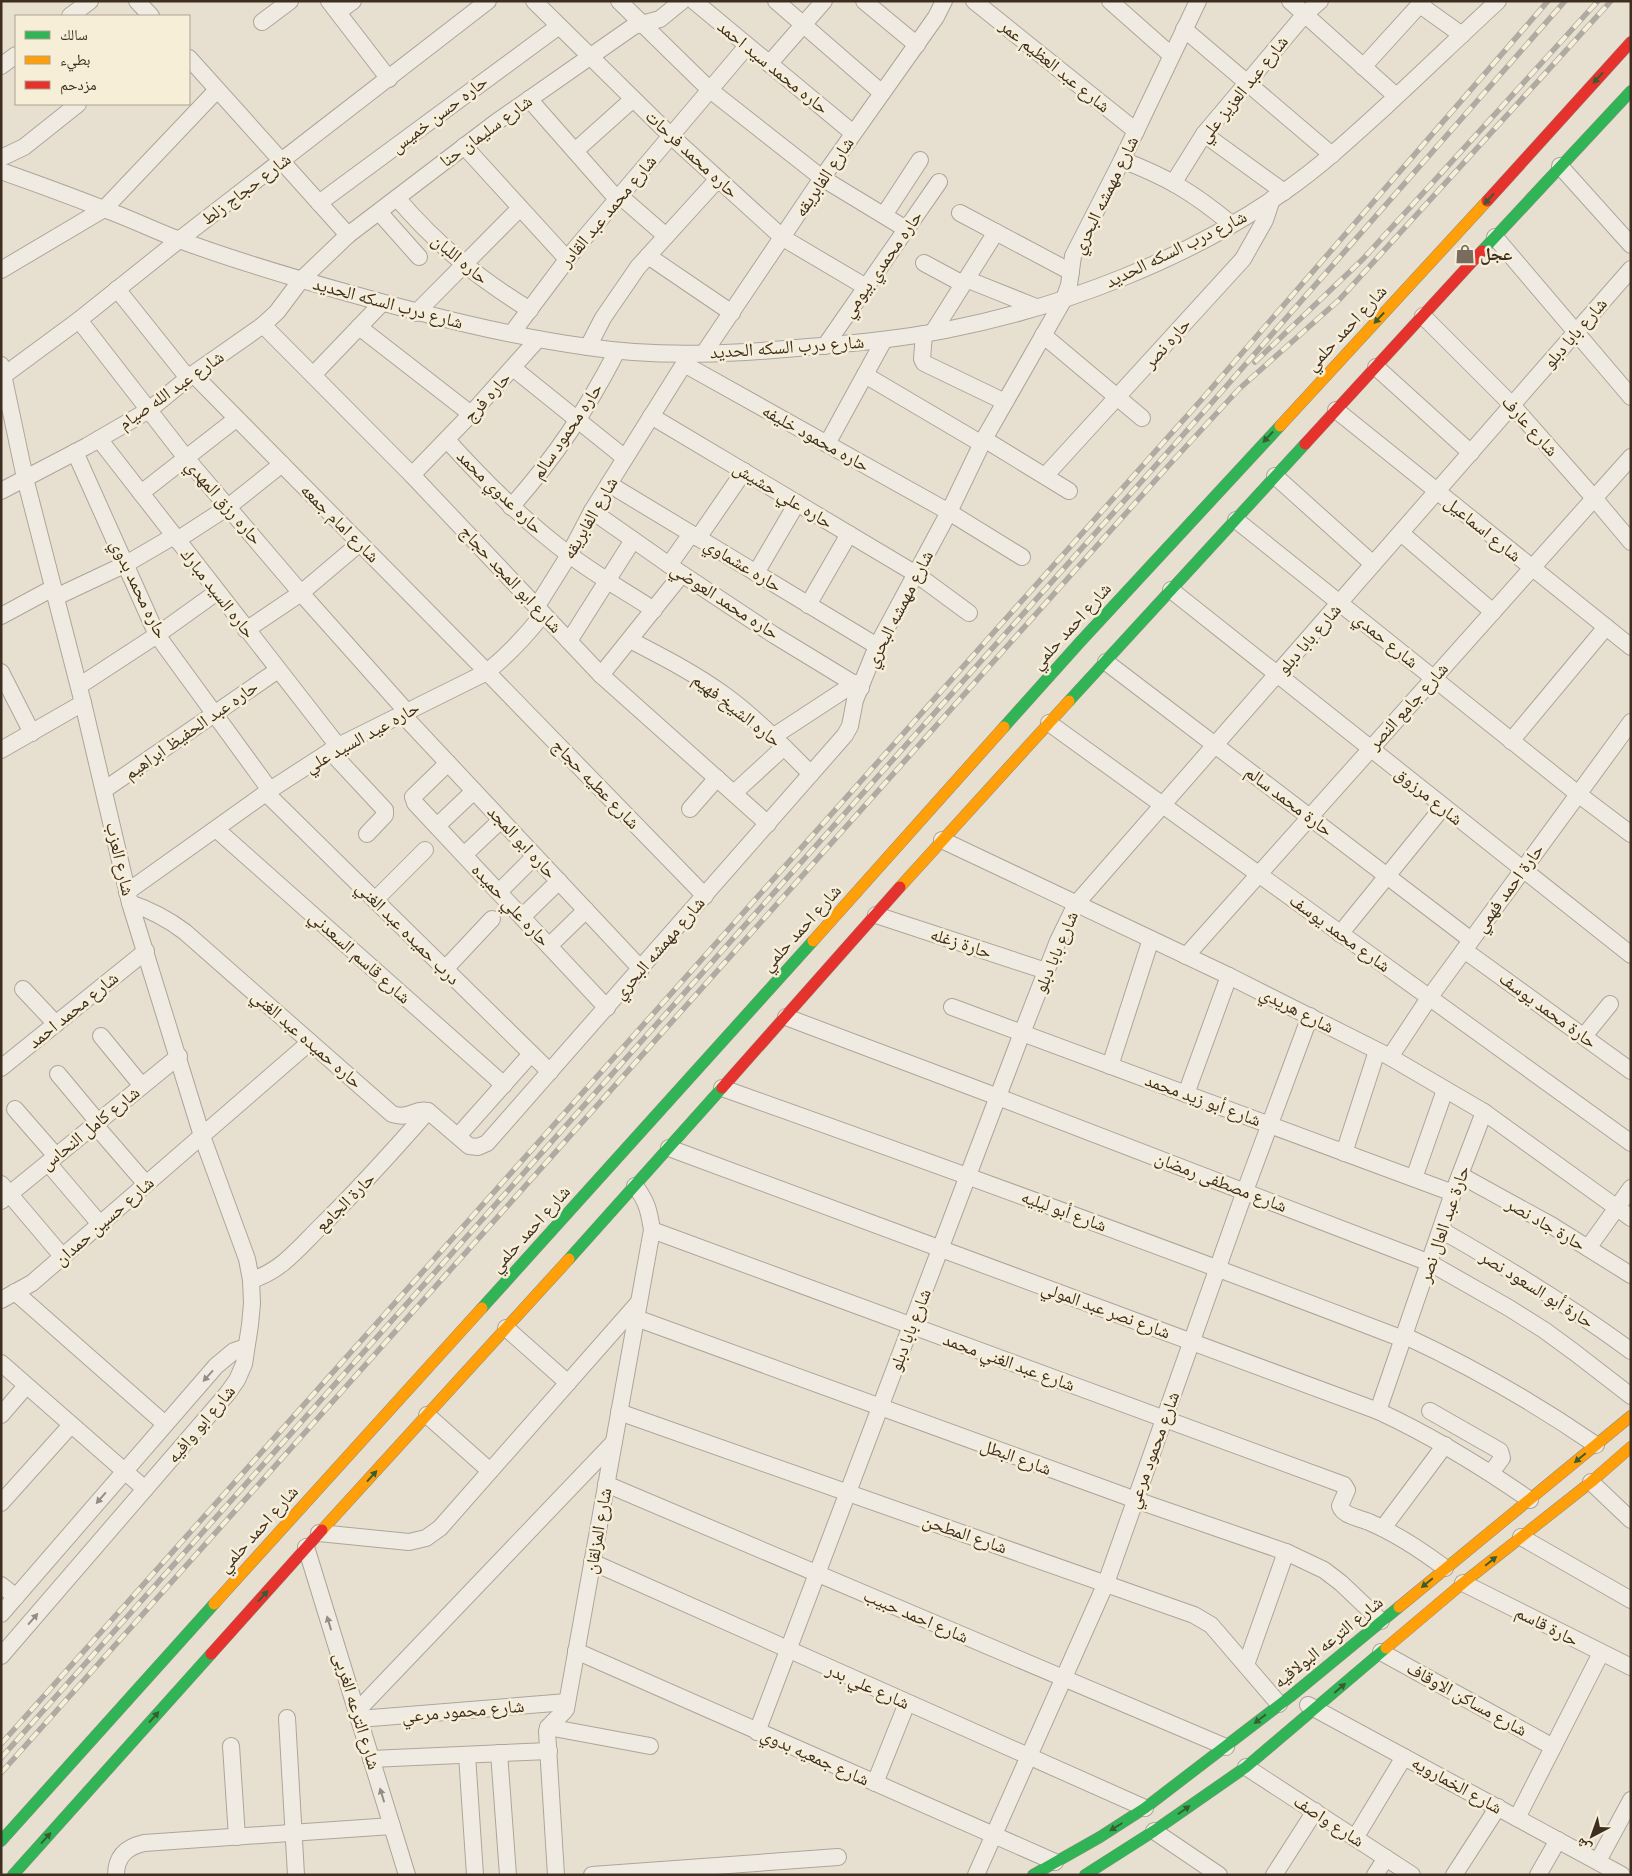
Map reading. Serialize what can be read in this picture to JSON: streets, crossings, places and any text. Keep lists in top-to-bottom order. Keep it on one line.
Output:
{"streets":{"main road":["شارع احمد حلمي","شارع الترعه البولاقيه"],"street":["شارع عبد العظيم عمر","حاره محمد سيد احمد","شارع عبد العزيز علي","حاره حسن خميس","شارع سليمان حنا","حاره محمد فرحات","شارع الفابريقه","شارع حجاج زلط","شارع مهمشه البحري","شارع محمد عبد القادر","شارع درب السكه الحديد","حاره اللبان","حاره محمدي بيومي","شارع بابا دبلو","حاره نصر","شارع عبد الله صيام","حاره فرج","شارع عارف","حاره محمود سالم","حاره محمود خليفه","حاره عدوي محمد","حاره علي حشيش","حاره رزق المهدي","شارع امام جمعه","شارع اسماعيل","حاره عشماوي","شارع ابو المجد حجاج","حاره محمد بدوي","حاره السيد مبارك","حاره محمد العوضي","شارع حمدي","شارع جامع النصر","حاره الشيخ فهيم","حاره عبد الحفيظ ابراهيم","حاره عيد السيد علي","شارع عطيه حجاج","شارع مرزوق","حارة محمد سالم","حاره ابو المجد","شارع العزب","حارة احمد فهمي","حاره علي حميده","درب حميده عبد الغني","شارع محمد يوسف","حارة زغله","شارع قاسم السعدني","شارع محمد احمد","شارع هريدي","حارة محمد يوسف","حاره حميده عبد الغني","شارع أبو زيد محمد","شارع كامل النحاس","شارع مصطفى رمضان","حارة الجامع","شارع أبو ليليه","شارع حسين حمدان","حارة عبد العال نصر","حارة جاد نصر","حارة أبو السعود نصر","شارع نصر عبد المولي","شارع عبد الغني محمد","شارع ابو وافيه","شارع محمود مرعي","شارع البطل","شارع المزلقان","شارع المطحن","شارع احمد حبيب","حارة قاسم","شارع علي بدر","شارع مساكن الاوقاف","شارع الترعه الغربى","شارع جمعيه بدوي","شارع الخمارويه","شارع واصف"]},"crossings":[["شارع عبد العظيم عمر","شارع مهمشه البحري"],["حاره محمد سيد احمد","شارع الفابريقه"],["حاره محمد سيد احمد","شارع محمد عبد القادر"],["حاره حسن خميس","حاره محمد فرحات"],["شارع سليمان حنا","حاره محمد فرحات"],["شارع سليمان حنا","شارع درب السكه الحديد"],["شارع سليمان حنا","حاره اللبان"],["شارع سليمان حنا","شارع عبد الله صيام"],["حاره محمد فرحات","شارع الفابريقه"],["حاره محمد فرحات","شارع محمد عبد القادر"],["حاره محمد فرحات","حاره محمدي بيومي"],["شارع الفابريقه","شارع درب السكه الحديد"],["شارع الفابريقه","حاره محمود خليفه"],["شارع الفابريقه","حاره عدوي محمد"],["شارع الفابريقه","حاره علي حشيش"],["شارع الفابريقه","حاره عشماوي"],["شارع الفابريقه","شارع ابو المجد حجاج"],["شارع الفابريقه","حاره محمد العوضي"],["شارع الفابريقه","حاره عيد السيد علي"],["شارع حجاج زلط","شارع درب السكه الحديد"],["شارع حجاج زلط","حاره رزق المهدي"],["شارع حجاج زلط","شارع امام جمعه"],["شارع حجاج زلط","شارع العزب"],["شارع مهمشه البحري","شارع درب السكه الحديد"],["شارع مهمشه البحري","حاره محمود خليفه"],["شارع مهمشه البحري","حاره علي حشيش"],["شارع مهمشه البحري","حاره عشماوي"],["شارع مهمشه البحري","شارع ابو المجد حجاج"],["شارع مهمشه البحري","حاره محمد العوضي"],["شارع مهمشه البحري","حاره الشيخ فهيم"],["شارع مهمشه البحري","شارع عطيه حجاج"],["شارع مهمشه البحري","حاره ابو المجد"],["شارع مهمشه البحري","حاره علي حميده"],["شارع مهمشه البحري","درب حميده عبد الغني"],["شارع محمد عبد القادر","شارع درب السكه الحديد"],["شارع محمد عبد القادر","حاره اللبان"],["شارع درب السكه الحديد","حاره محمدي بيومي"],["شارع درب السكه الحديد","حاره نصر"],["شارع درب السكه الحديد","شارع عبد الله صيام"],["شارع درب السكه الحديد","حاره فرج"],["شارع درب السكه الحديد","حاره محمود سالم"],["شارع درب السكه الحديد","حاره محمود خليفه"],["شارع بابا دبلو","شارع عارف"],["شارع بابا دبلو","شارع اسماعيل"],["شارع بابا دبلو","شارع حمدي"],["شارع بابا دبلو","شارع مرزوق"],["شارع بابا دبلو","حارة محمد سالم"],["شارع بابا دبلو","شارع محمد يوسف"],["شارع بابا دبلو","حارة زغله"],["شارع بابا دبلو","شارع هريدي"],["شارع بابا دبلو","شارع أبو زيد محمد"],["شارع بابا دبلو","شارع مصطفى رمضان"],["شارع بابا دبلو","شارع أبو ليليه"],["شارع بابا دبلو","شارع نصر عبد المولي"],["شارع بابا دبلو","شارع عبد الغني محمد"],["شارع بابا دبلو","شارع البطل"],["شارع بابا دبلو","شارع المطحن"],["شارع بابا دبلو","شارع احمد حبيب"],["شارع بابا دبلو","شارع علي بدر"],["شارع بابا دبلو","شارع جمعيه بدوي"],["شارع عبد الله صيام","حاره رزق المهدي"],["شارع عبد الله صيام","شارع امام جمعه"],["شارع عبد الله صيام","شارع ابو المجد حجاج"],["شارع عبد الله صيام","حاره محمد بدوي"],["شارع عبد الله صيام","حاره السيد مبارك"],["شارع عبد الله صيام","شارع العزب"],["حاره فرج","حاره عدوي محمد"],["حاره فرج","شارع ابو المجد حجاج"],["شارع عارف","شارع جامع النصر"],["حاره محمود سالم","حاره عدوي محمد"],["حاره رزق المهدي","حاره عيد السيد علي"],["حاره رزق المهدي","حاره ابو المجد"],["شارع امام جمعه","حاره عيد السيد علي"],["شارع امام جمعه","شارع عطيه حجاج"],["شارع اسماعيل","شارع جامع النصر"],["شارع ابو المجد حجاج","حاره عيد السيد علي"],["حاره محمد بدوي","حاره عبد الحفيظ ابراهيم"],["حاره محمد بدوي","حاره عيد السيد علي"],["حاره محمد بدوي","درب حميده عبد الغني"],["حاره السيد مبارك","حاره عبد الحفيظ ابراهيم"],["حاره السيد مبارك","حاره عيد السيد علي"],["شارع حمدي","شارع جامع النصر"],["شارع حمدي","حارة احمد فهمي"],["شارع جامع النصر","شارع مرزوق"],["شارع جامع النصر","حارة محمد سالم"],["شارع جامع النصر","شارع محمد يوسف"],["شارع جامع النصر","شارع هريدي"],["حاره عبد الحفيظ ابراهيم","شارع العزب"],["حاره عيد السيد علي","شارع عطيه حجاج"],["حاره عيد السيد علي","حاره ابو المجد"],["حاره عيد السيد علي","شارع العزب"],["حاره عيد السيد علي","درب حميده عبد الغني"],["حاره عيد السيد علي","شارع قاسم السعدني"],["حاره عيد السيد علي","حاره حميده عبد الغني"],["شارع مرزوق","حارة احمد فهمي"],["حارة محمد سالم","حارة احمد فهمي"],["حارة محمد سالم","حارة محمد يوسف"],["حاره ابو المجد","حاره علي حميده"],["شارع العزب","شارع محمد احمد"],["شارع العزب","حاره حميده عبد الغني"],["شارع العزب","شارع كامل النحاس"],["شارع العزب","حارة الجامع"],["شارع العزب","شارع حسين حمدان"],["شارع العزب","شارع ابو وافيه"],["حارة احمد فهمي","شارع محمد يوسف"],["حارة احمد فهمي","شارع هريدي"],["حارة احمد فهمي","حارة محمد يوسف"],["حارة احمد فهمي","شارع أبو زيد محمد"],["شارع هريدي","حارة عبد العال نصر"],["شارع هريدي","شارع محمود مرعي"],["حاره حميده عبد الغني","حارة الجامع"],["حاره حميده عبد الغني","شارع حسين حمدان"],["شارع أبو زيد محمد","حارة عبد العال نصر"],["شارع أبو زيد محمد","شارع محمود مرعي"],["شارع مصطفى رمضان","حارة عبد العال نصر"],["شارع مصطفى رمضان","شارع محمود مرعي"],["شارع أبو ليليه","حارة عبد العال نصر"],["شارع أبو ليليه","شارع محمود مرعي"],["حارة عبد العال نصر","حارة جاد نصر"],["حارة عبد العال نصر","حارة أبو السعود نصر"],["حارة عبد العال نصر","شارع نصر عبد المولي"],["شارع نصر عبد المولي","شارع محمود مرعي"],["شارع نصر عبد المولي","شارع الترعه البولاقيه"],["شارع عبد الغني محمد","شارع محمود مرعي"],["شارع عبد الغني محمد","شارع المزلقان"],["شارع محمود مرعي","شارع البطل"],["شارع محمود مرعي","شارع المزلقان"],["شارع محمود مرعي","شارع المطحن"],["شارع محمود مرعي","شارع احمد حبيب"],["شارع محمود مرعي","شارع علي بدر"],["شارع محمود مرعي","شارع الترعه الغربى"],["شارع محمود مرعي","شارع جمعيه بدوي"],["شارع البطل","شارع المزلقان"],["شارع البطل","شارع الترعه البولاقيه"],["شارع المزلقان","شارع المطحن"],["شارع المزلقان","شارع احمد حبيب"],["شارع المزلقان","شارع علي بدر"],["شارع المزلقان","شارع جمعيه بدوي"],["شارع المطحن","شارع الترعه البولاقيه"],["شارع المطحن","شارع الخمارويه"],["شارع احمد حبيب","شارع الترعه البولاقيه"],["شارع الترعه البولاقيه","شارع علي بدر"],["شارع الترعه البولاقيه","شارع جمعيه بدوي"],["شارع الترعه البولاقيه","شارع الخمارويه"]],"places":{"shop":["عجل"]},"legend":["سالك","بطيء","مزدحم"],"north":"bottom left"}
